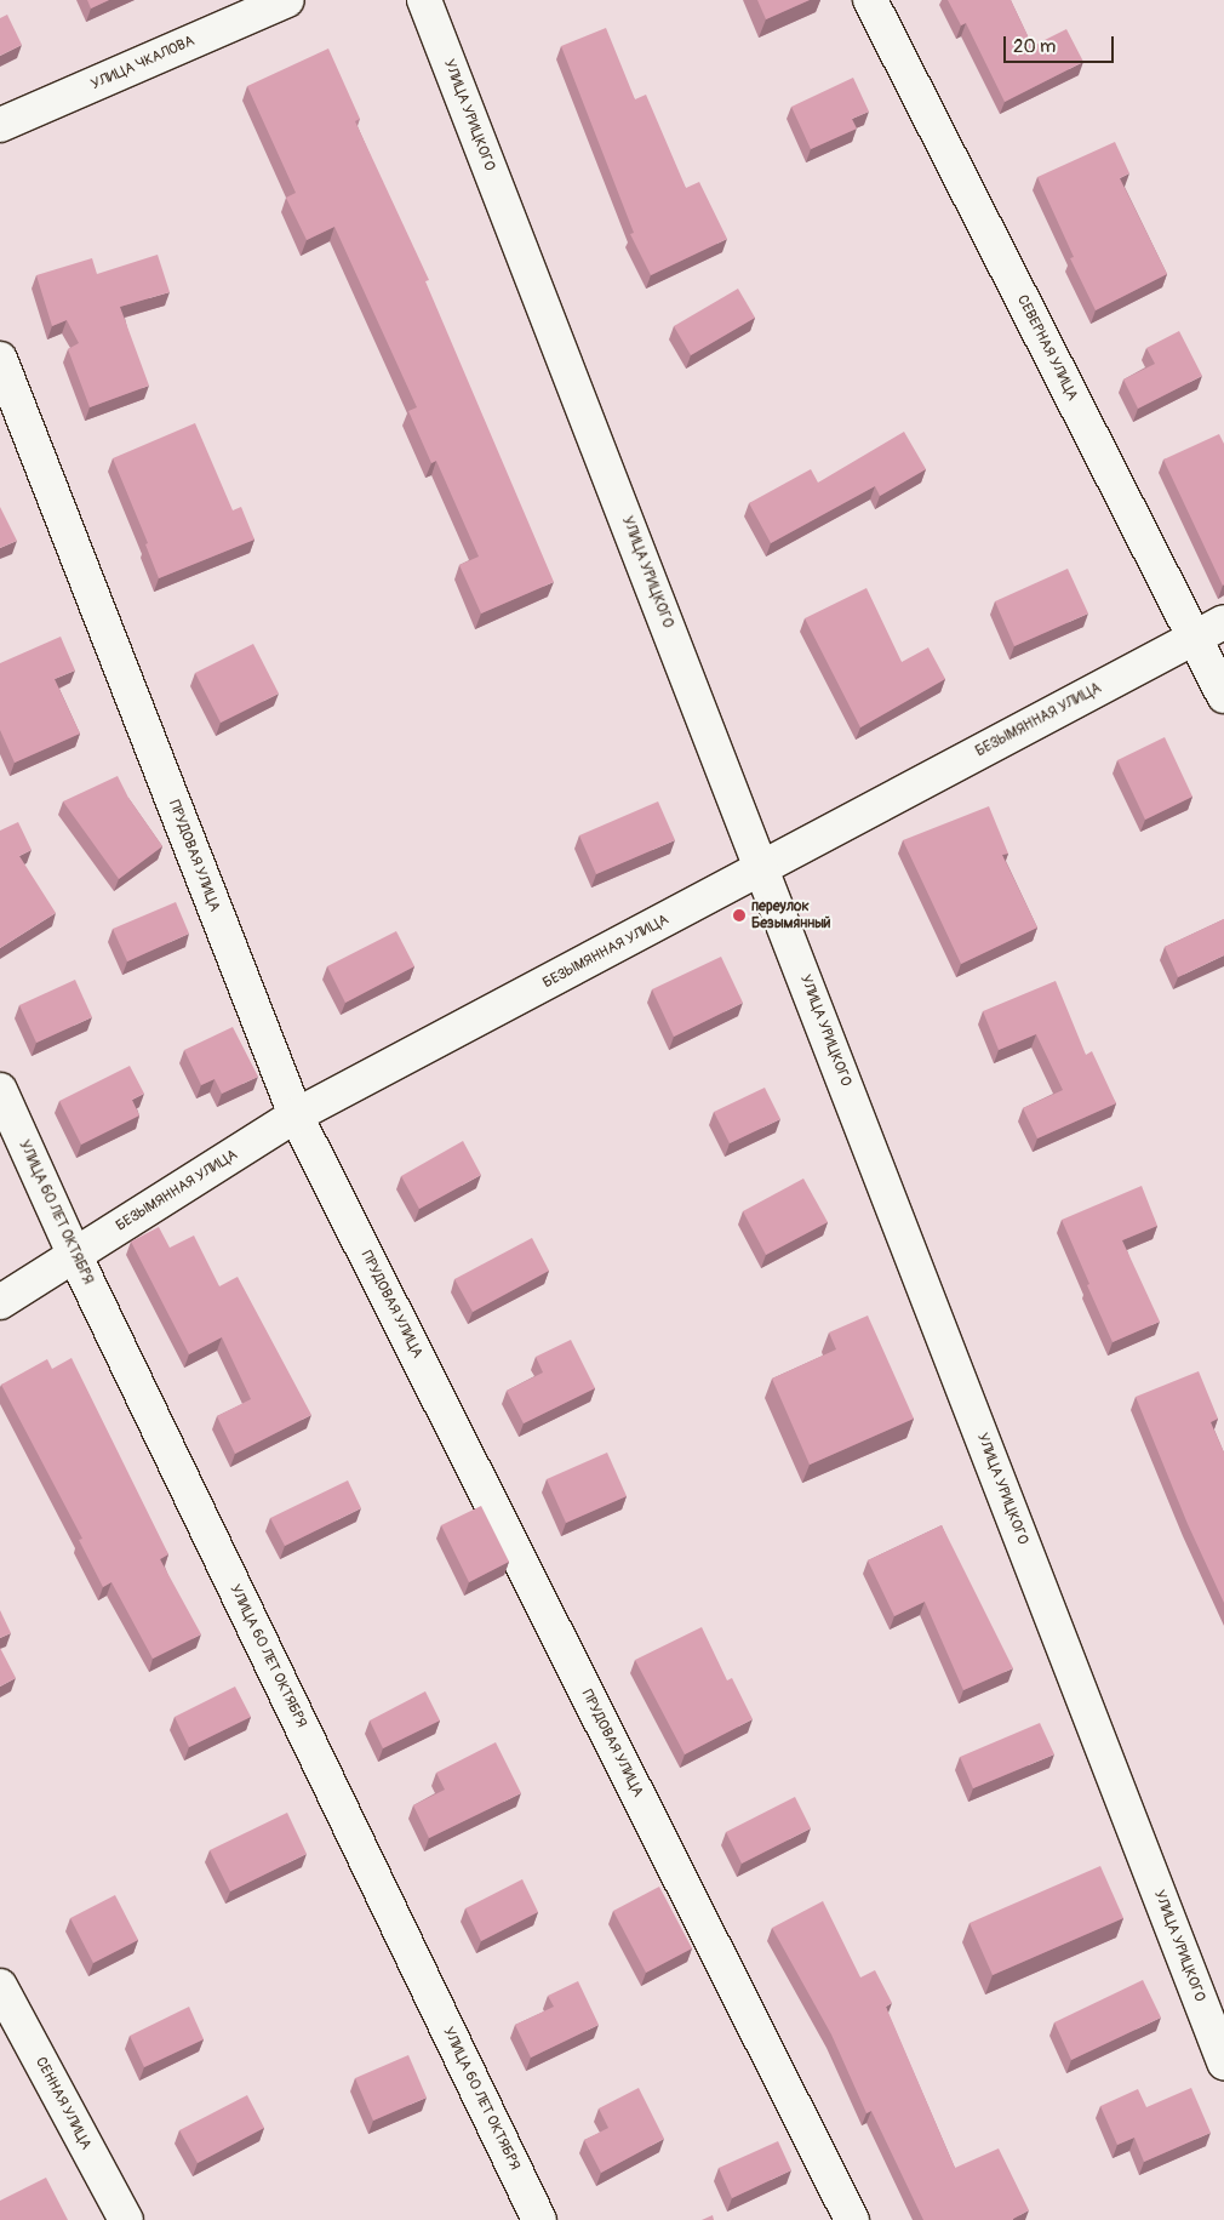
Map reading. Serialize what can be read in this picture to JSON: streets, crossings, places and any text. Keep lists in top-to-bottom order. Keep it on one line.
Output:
{"streets":{"street":["УЛИЦА ЧКАЛОВА","УЛИЦА УРИЦКОГО","СЕВЕРНАЯ УЛИЦА","БЕЗЫМЯННАЯ УЛИЦА","ПРУДОВАЯ УЛИЦА","УЛИЦА 60 ЛЕТ ОКТЯБРЯ","СЕННАЯ УЛИЦА"]},"crossings":[["УЛИЦА УРИЦКОГО","БЕЗЫМЯННАЯ УЛИЦА"],["СЕВЕРНАЯ УЛИЦА","БЕЗЫМЯННАЯ УЛИЦА"],["БЕЗЫМЯННАЯ УЛИЦА","ПРУДОВАЯ УЛИЦА"],["БЕЗЫМЯННАЯ УЛИЦА","УЛИЦА 60 ЛЕТ ОКТЯБРЯ"]],"places":["переулок Безымянный"],"scale_bar":"20 m"}
